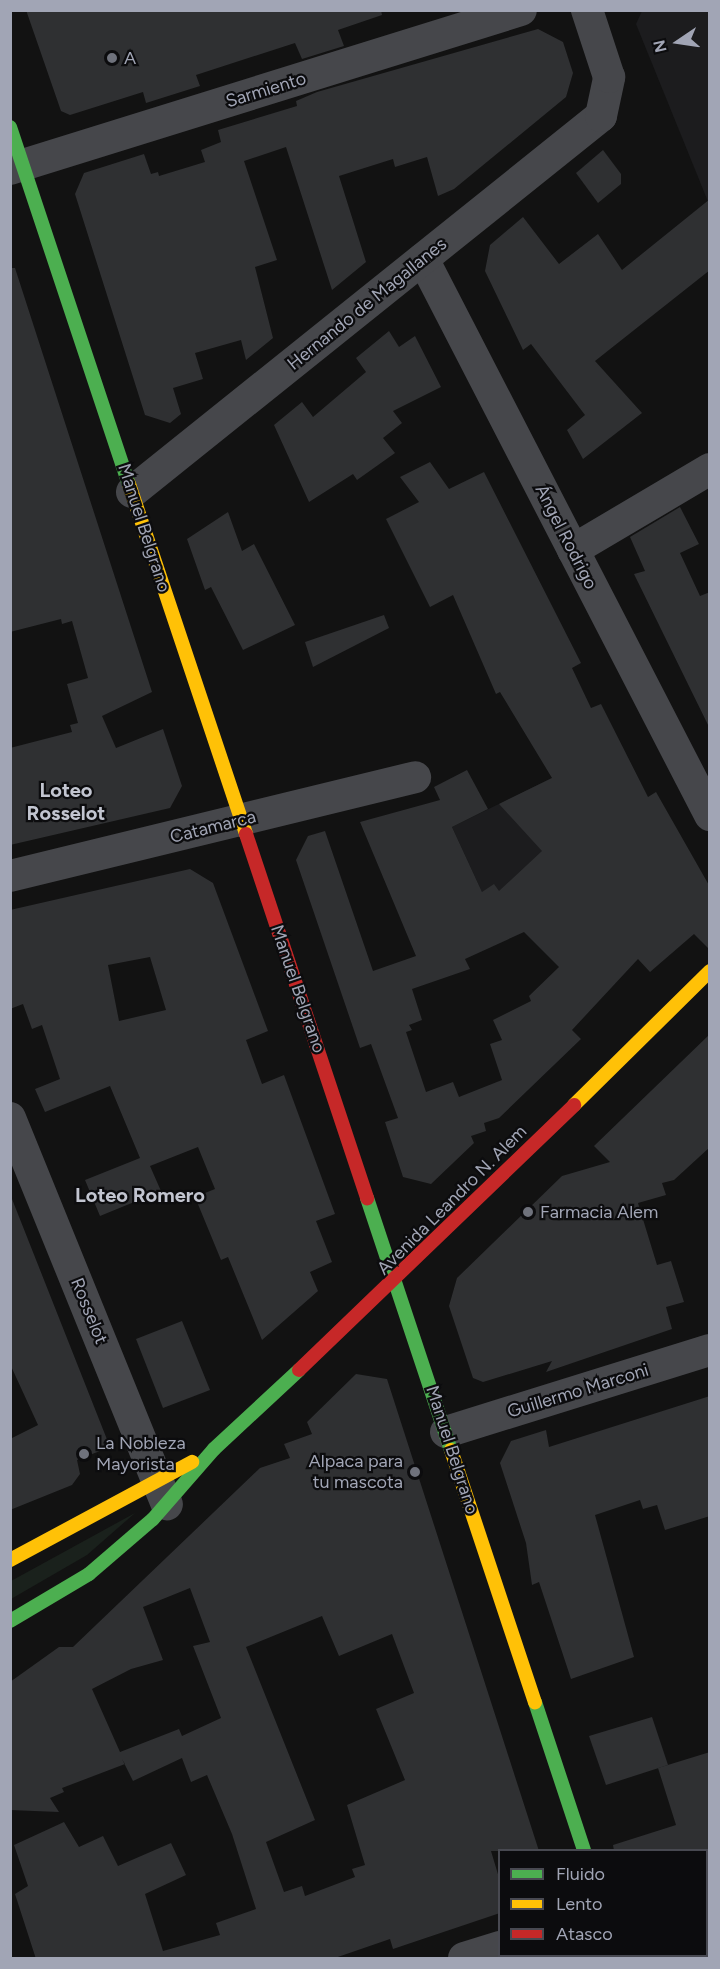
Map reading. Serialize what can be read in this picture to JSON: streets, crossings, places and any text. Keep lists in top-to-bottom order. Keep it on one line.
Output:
{"streets":{"street":["Sarmiento","Hernando de Magallanes","Manuel Belgrano","Ángel Rodrigo","Catamarca","Avenida Leandro N. Alem","Rosselot","Guillermo Marconi"]},"crossings":[["Sarmiento","Manuel Belgrano"],["Hernando de Magallanes","Manuel Belgrano"],["Hernando de Magallanes","Ángel Rodrigo"],["Manuel Belgrano","Catamarca"],["Manuel Belgrano","Avenida Leandro N. Alem"],["Manuel Belgrano","Guillermo Marconi"],["Avenida Leandro N. Alem","Rosselot"]],"districts":["Loteo Rosselot","Loteo Romero"],"places":["A","Farmacia Alem","La Nobleza Mayorista","Alpaca para tu mascota"],"legend":["Fluido","Lento","Atasco"],"north":"left"}
